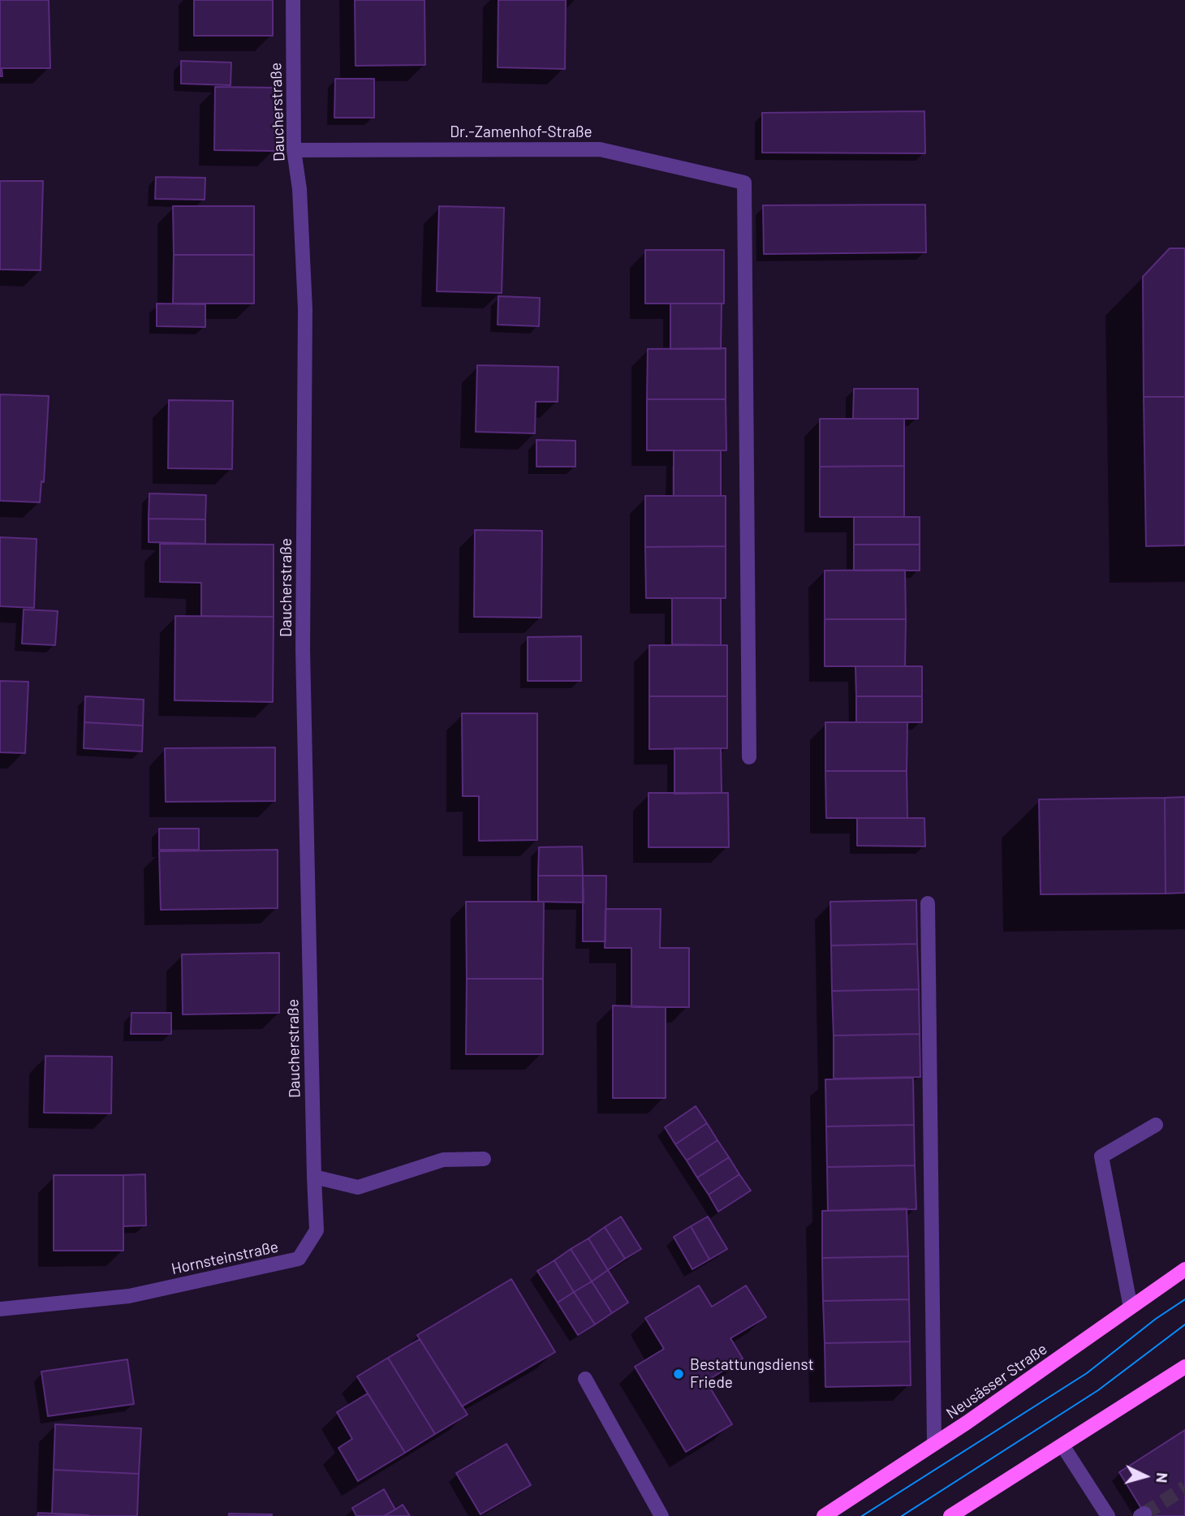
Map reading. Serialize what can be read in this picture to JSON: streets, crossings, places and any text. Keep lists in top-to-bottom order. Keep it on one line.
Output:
{"streets":{"main road":["Neusässer Straße"],"street":["Daucherstraße","Dr.-Zamenhof-Straße","Hornsteinstraße"]},"crossings":[["Daucherstraße","Dr.-Zamenhof-Straße"],["Daucherstraße","Hornsteinstraße"]],"places":["Bestattungsdienst Friede"],"north":"right"}
